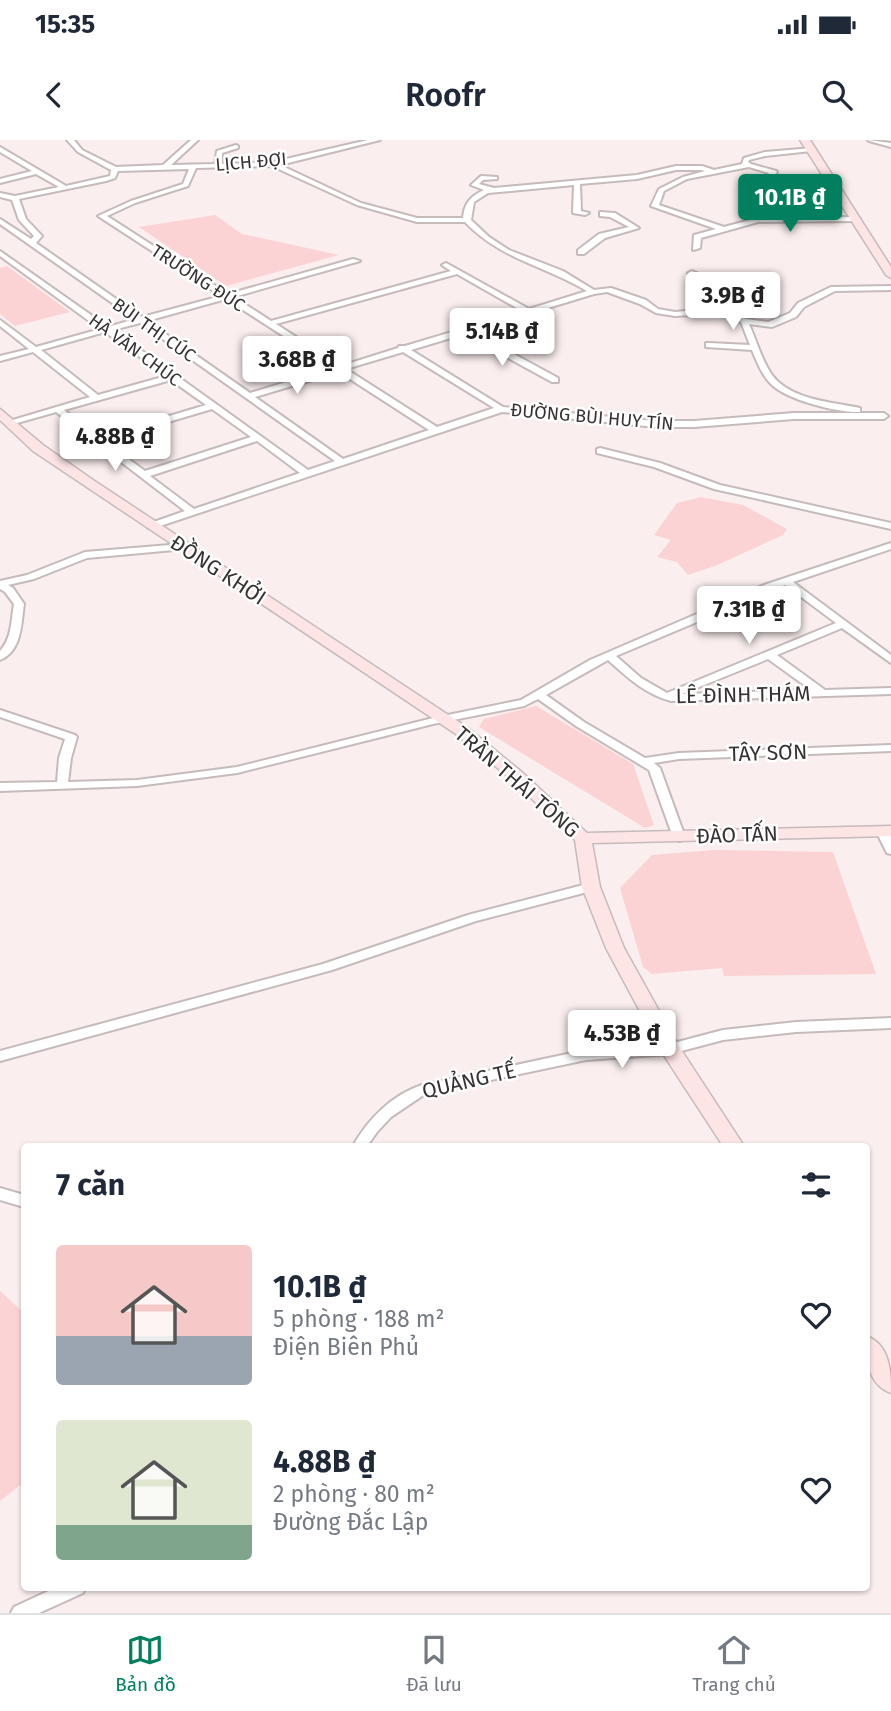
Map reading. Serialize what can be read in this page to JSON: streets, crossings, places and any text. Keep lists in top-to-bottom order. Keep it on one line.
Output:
{"streets":{"street":["LỊCH ĐỢI","TRƯỜNG ĐÚC","BÙI THỊ CÚC","HÀ VĂN CHÚC","ĐƯỜNG BÙI HUY TÍN","ĐỒNG KHỞI","LÊ ĐÌNH THÁM","TÂY SƠN","TRẦN THÁI TÔNG","ĐÀO TẤN","QUẢNG TẾ"]},"crossings":[["LỊCH ĐỢI","TRƯỜNG ĐÚC"],["TRƯỜNG ĐÚC","ĐƯỜNG BÙI HUY TÍN"],["BÙI THỊ CÚC","ĐƯỜNG BÙI HUY TÍN"],["HÀ VĂN CHÚC","ĐƯỜNG BÙI HUY TÍN"],["ĐƯỜNG BÙI HUY TÍN","ĐỒNG KHỞI"],["ĐỒNG KHỞI","TRẦN THÁI TÔNG"],["TRẦN THÁI TÔNG","ĐÀO TẤN"],["TRẦN THÁI TÔNG","QUẢNG TẾ"]],"page":{"status":"15:35","header":"Roofr","price":["10.1B ₫","3.9B ₫","5.14B ₫","3.68B ₫","4.88B ₫","7.31B ₫","4.53B ₫"],"heading":"7 căn","list":[{"name":"10.1B ₫","note":"5 phòng · 188 m² · Điện Biên Phủ"},{"name":"4.88B ₫","note":"2 phòng · 80 m² · Đường Đắc Lập"}],"tabs":["Bản đồ","Đã lưu","Trang chủ"]}}
